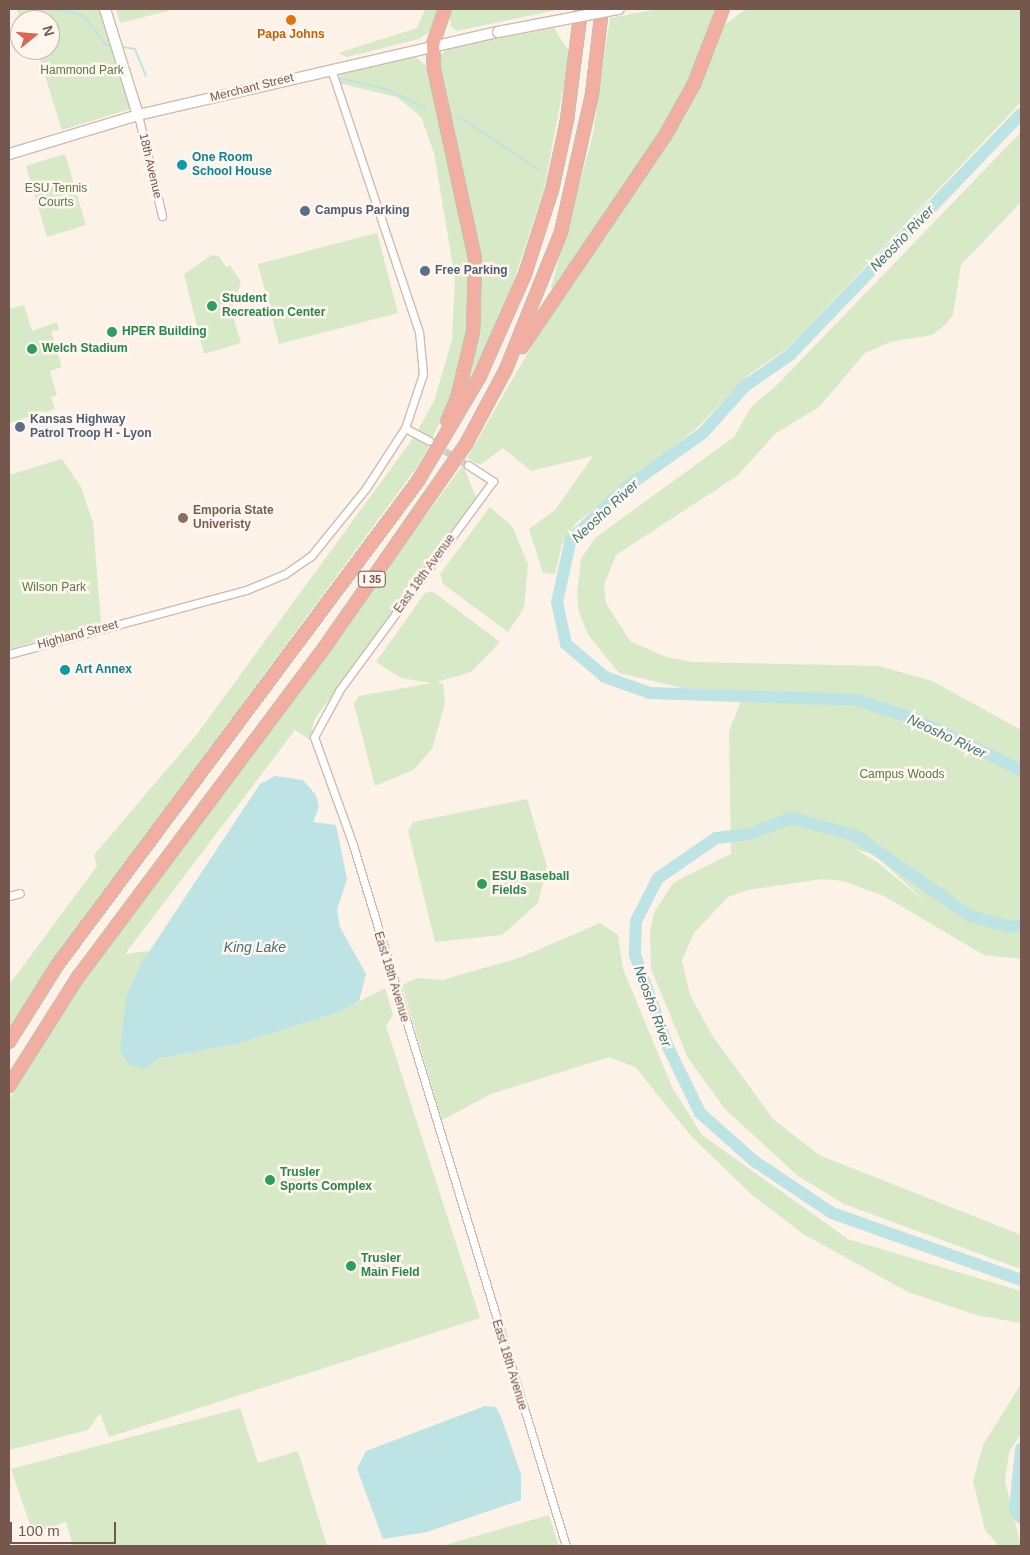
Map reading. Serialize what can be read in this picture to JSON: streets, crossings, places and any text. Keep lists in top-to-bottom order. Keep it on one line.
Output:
{"streets":{"highway":["I 35"],"main road":["Merchant Street"],"street":["18th Avenue","East 18th Avenue","Highland Street"]},"crossings":[["Merchant Street","18th Avenue"],["Merchant Street","Highland Street"]],"water":["Neosho River","King Lake"],"parks":["Hammond Park","ESU Tennis Courts","Wilson Park","Campus Woods"],"places":["Papa Johns","One Room School House","Campus Parking","Free Parking","Student Recreation Center","HPER Building","Welch Stadium","Kansas Highway Patrol Troop H - Lyon","Emporia State Univeristy","Art Annex","ESU Baseball Fields","Trusler Sports Complex","Trusler Main Field"],"scale_bar":"100 m","north":"right"}
